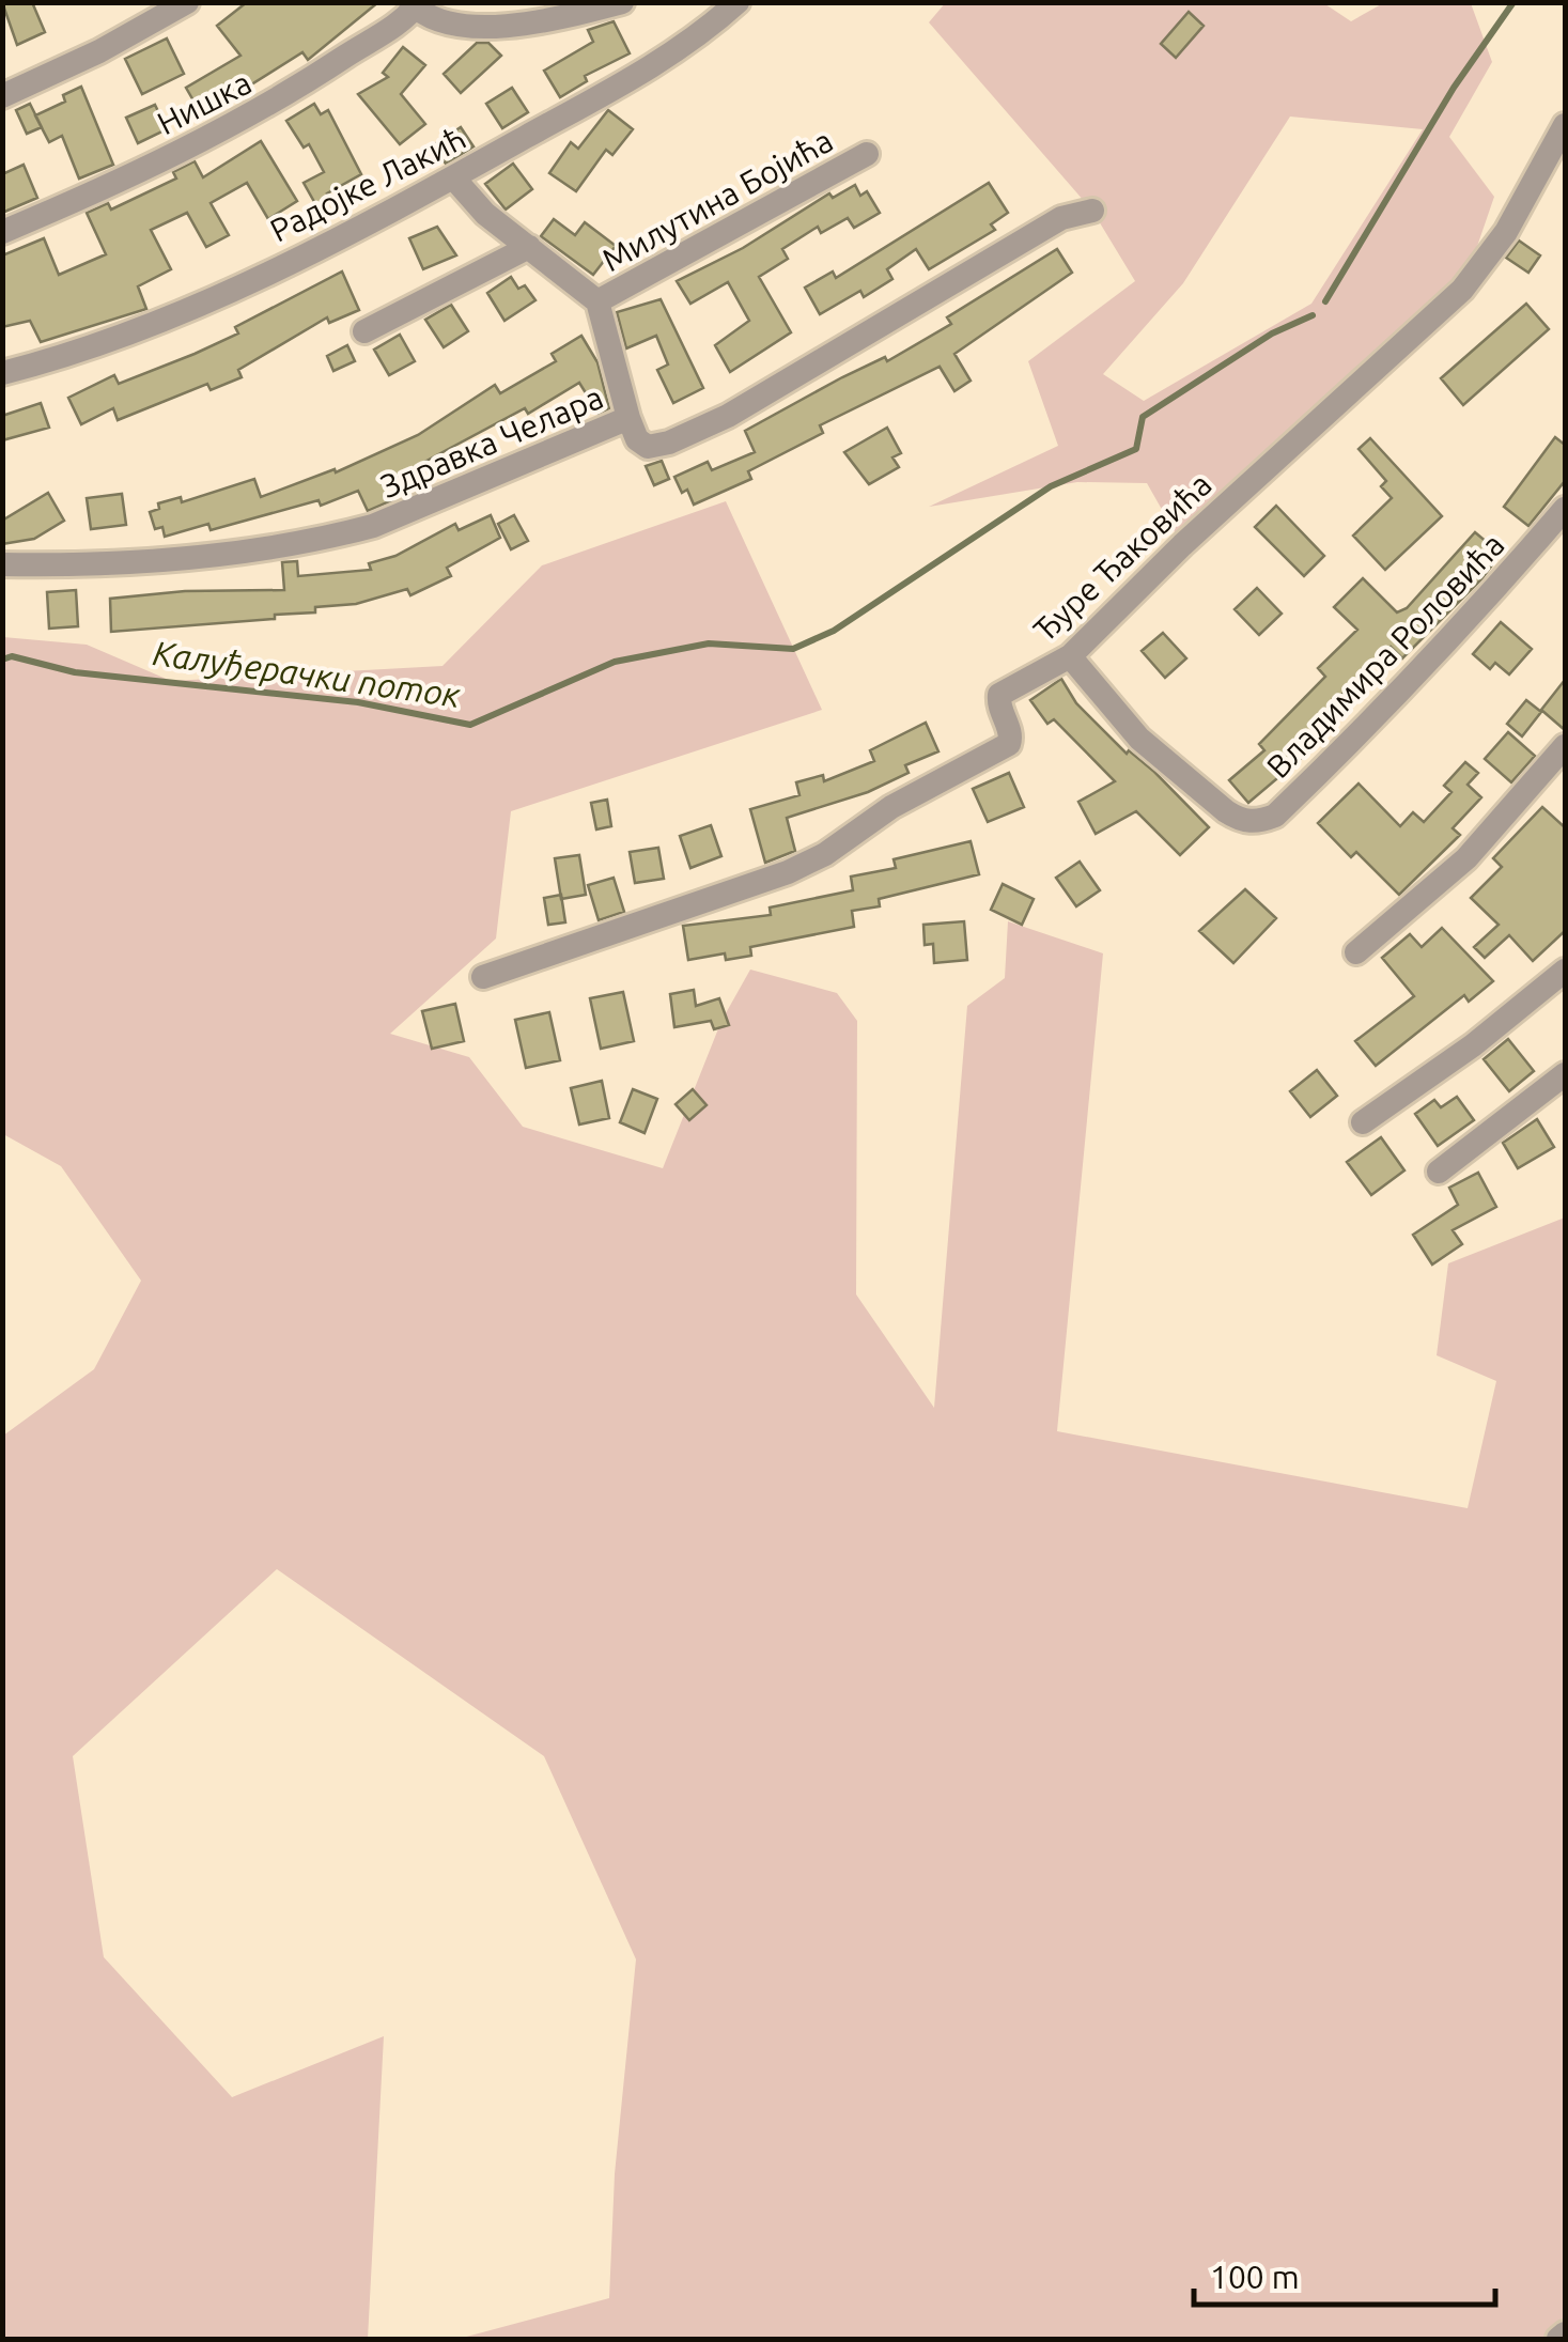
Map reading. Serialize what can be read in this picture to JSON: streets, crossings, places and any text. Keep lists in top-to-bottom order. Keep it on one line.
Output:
{"streets":{"street":["Нишка","Радојке Лакић","Милутина Бојића","Здравка Челара","Ђуре Ђаковића","Владимира Роловића"]},"crossings":[["Ђуре Ђаковића","Владимира Роловића"]],"water":["Калуђерачки поток"],"scale_bar":"100 m"}
